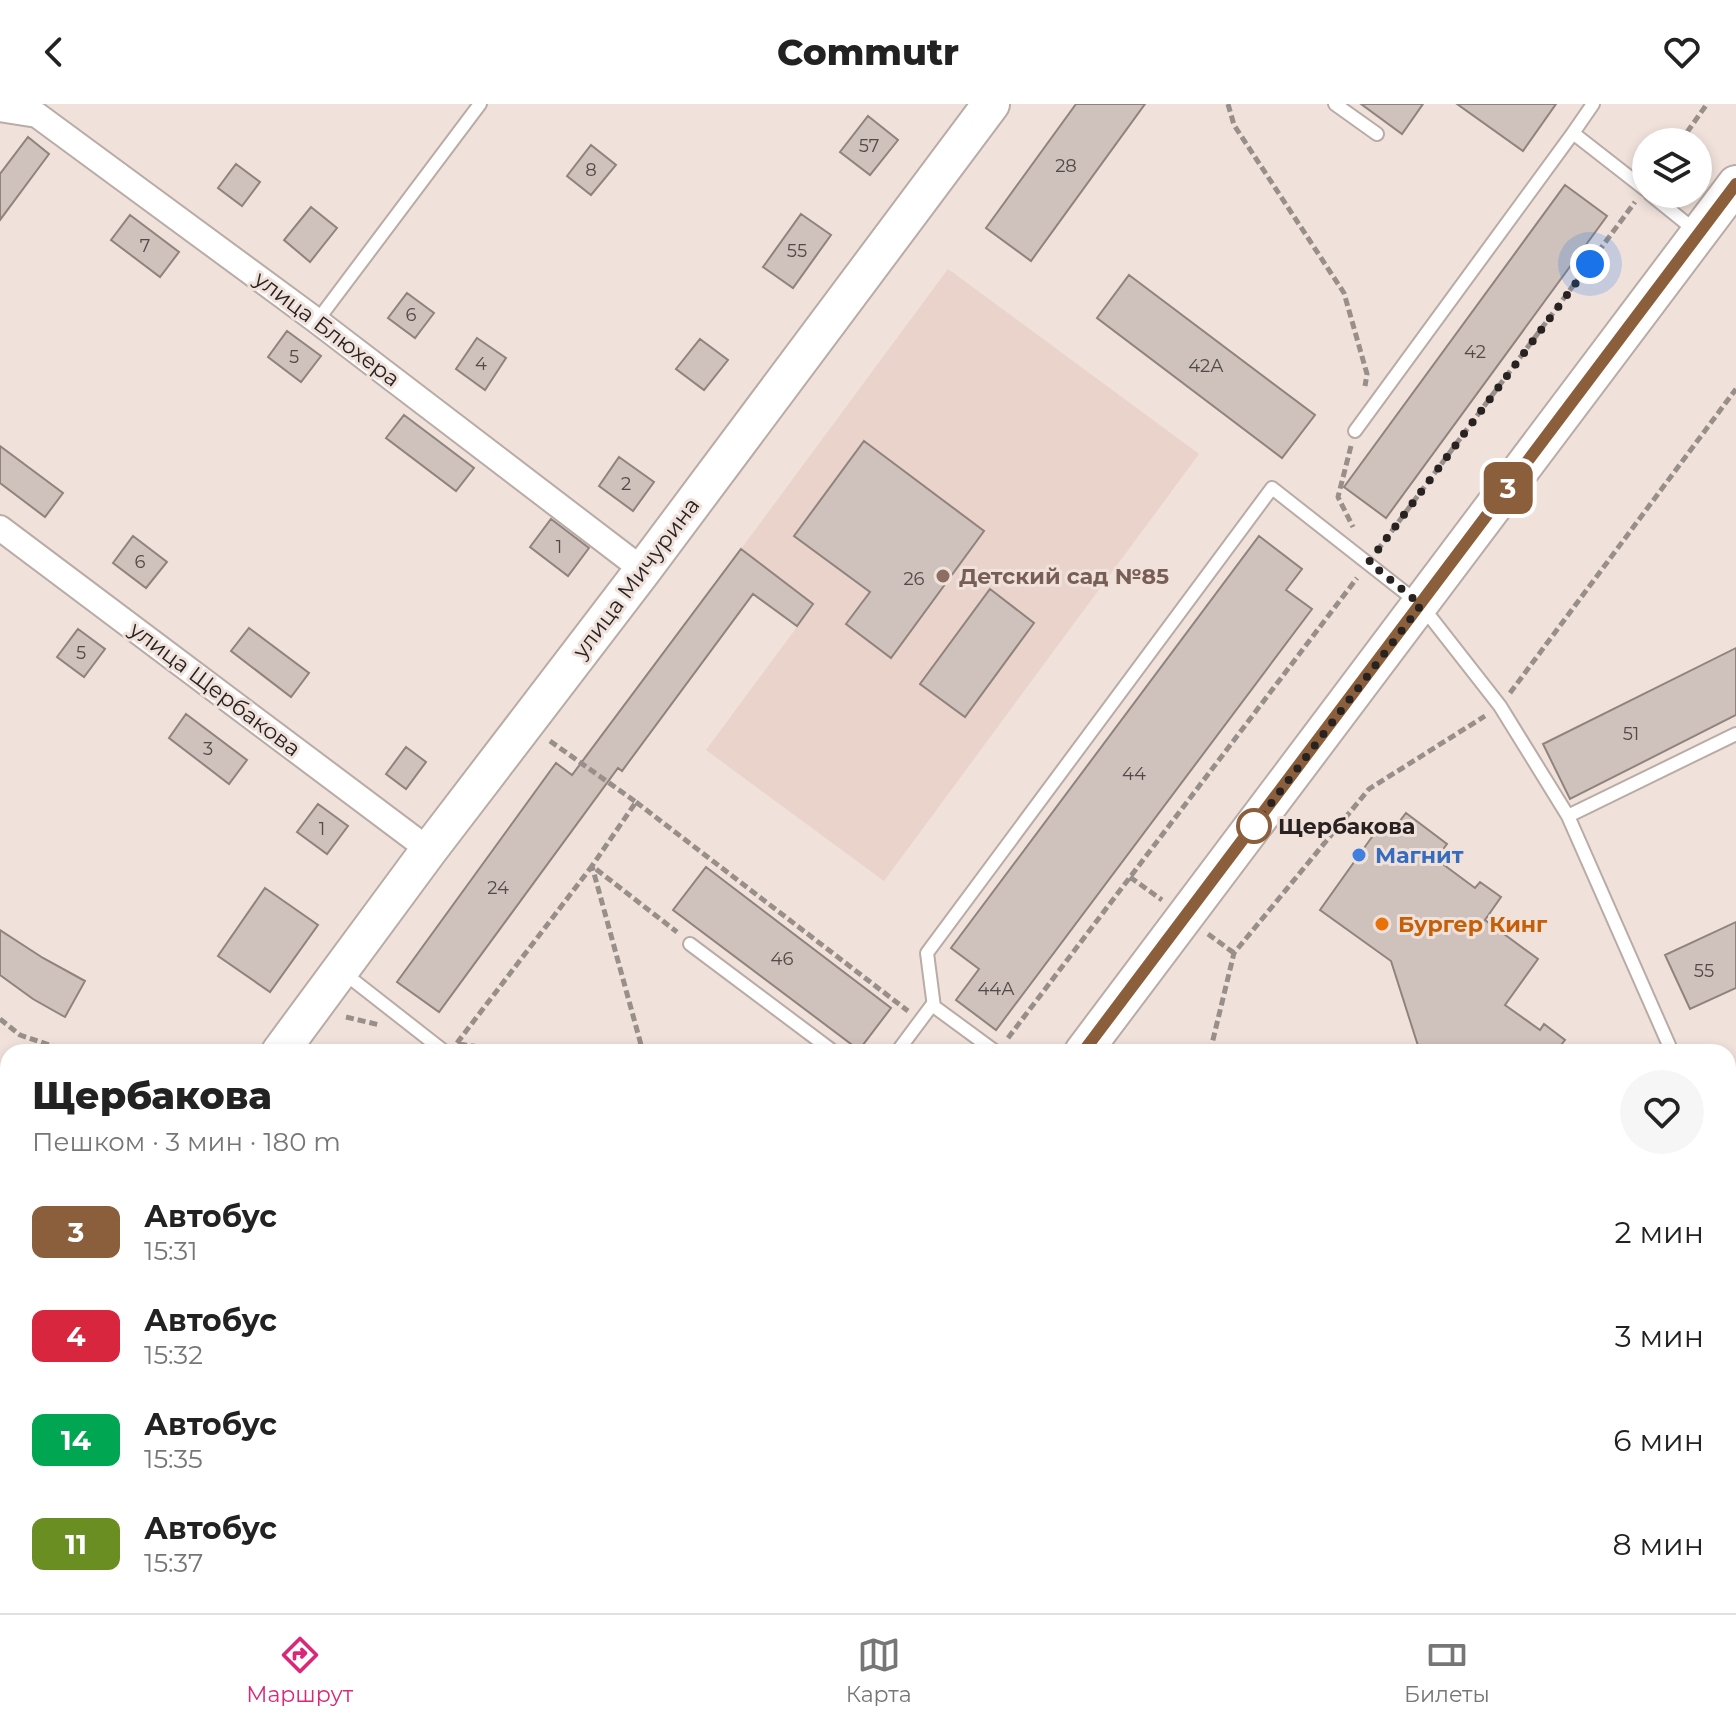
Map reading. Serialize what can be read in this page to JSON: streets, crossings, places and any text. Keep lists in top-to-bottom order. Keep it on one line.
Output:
{"streets":{"street":["улица Блюхера","улица Мичурина","улица Щербакова"]},"crossings":[["улица Блюхера","улица Мичурина"],["улица Мичурина","улица Щербакова"]],"places":["Детский сад №85","Щербакова","Магнит","Бургер Кинг"],"lines":["bus line 3"],"house_numbers":["57","28","8","7","55","6","42","5","4","42А","2","1","6","26","5","51","3","44","1","24","46","55","44А"],"page":{"header":"Commutr","on_map":"3","heading":["Щербакова","Пешком · 3 мин · 180 m"],"list":[{"mark":"3","name":"Автобус","note":"15:31","value":"2 мин"},{"mark":"4","name":"Автобус","note":"15:32","value":"3 мин"},{"mark":"14","name":"Автобус","note":"15:35","value":"6 мин"},{"mark":"11","name":"Автобус","note":"15:37","value":"8 мин"}],"tabs":["Маршрут","Карта","Билеты"]}}
